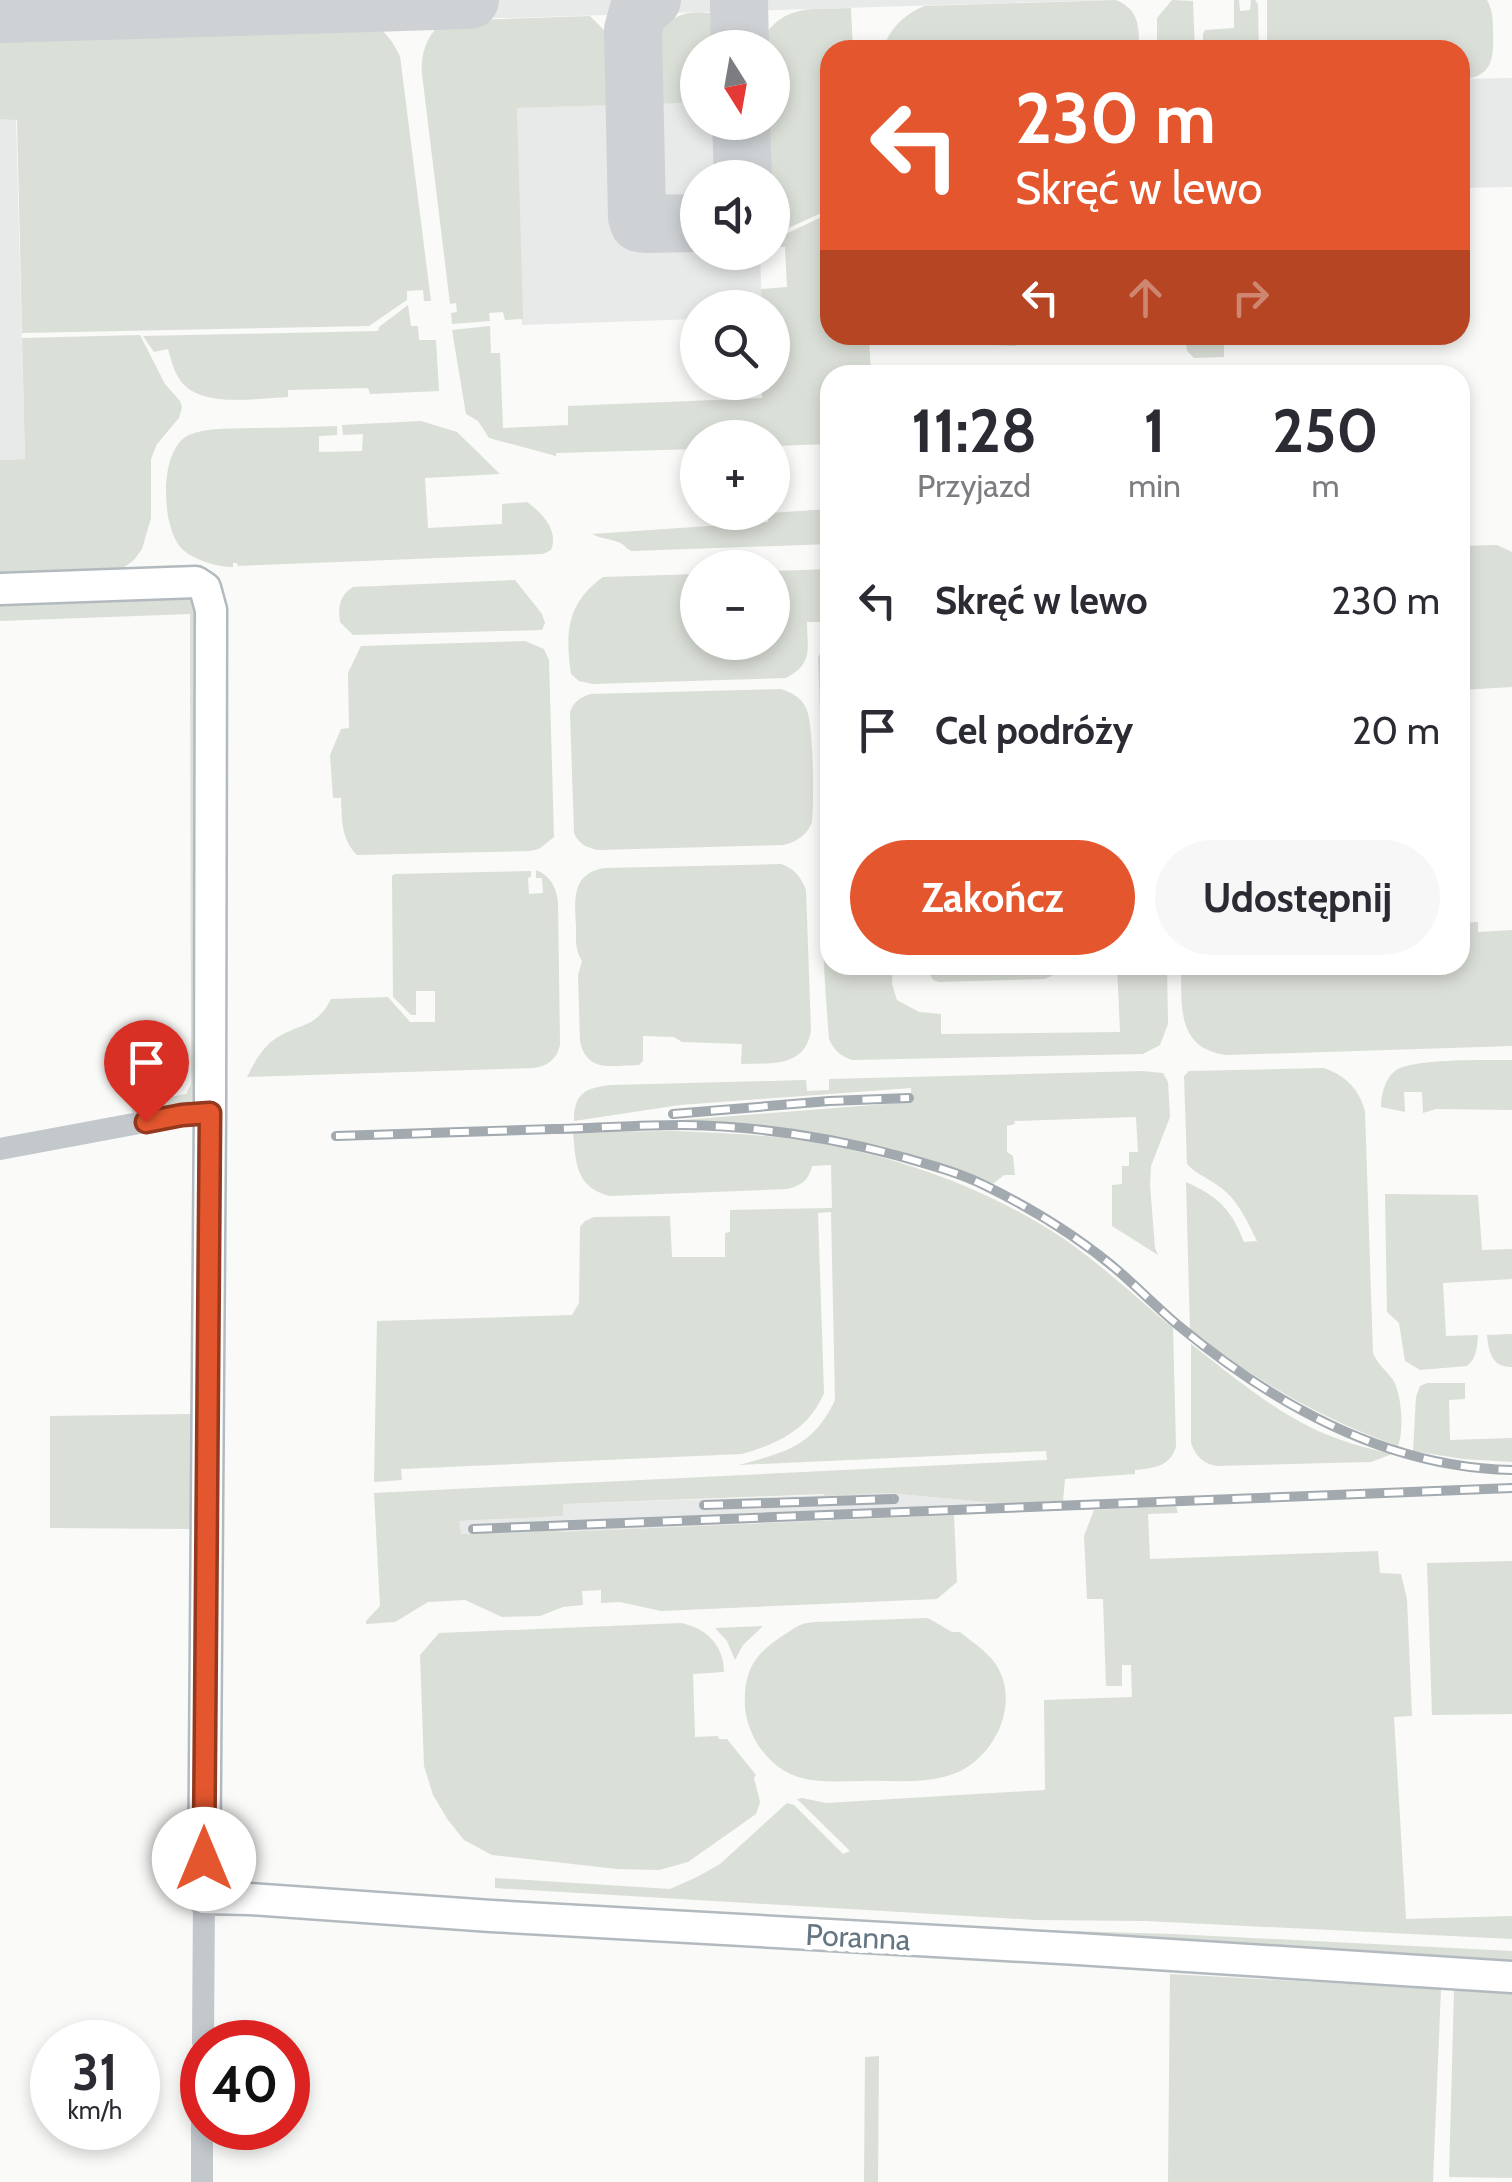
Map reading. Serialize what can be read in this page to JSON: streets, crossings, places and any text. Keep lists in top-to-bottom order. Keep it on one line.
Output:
{"streets":{"street":["Poranna"]},"north":"bottom","page":{"map_buttons":["+","−"],"turn":["230 m","Skręć w lewo"],"eta":["11:28","Przyjazd","1","min","250","m"],"list":[{"name":"Skręć w lewo","value":"230 m"},{"name":"Cel podróży","value":"20 m"}],"buttons":["Zakończ","Udostępnij"],"speed":"31 km/h","limit":"40"}}
